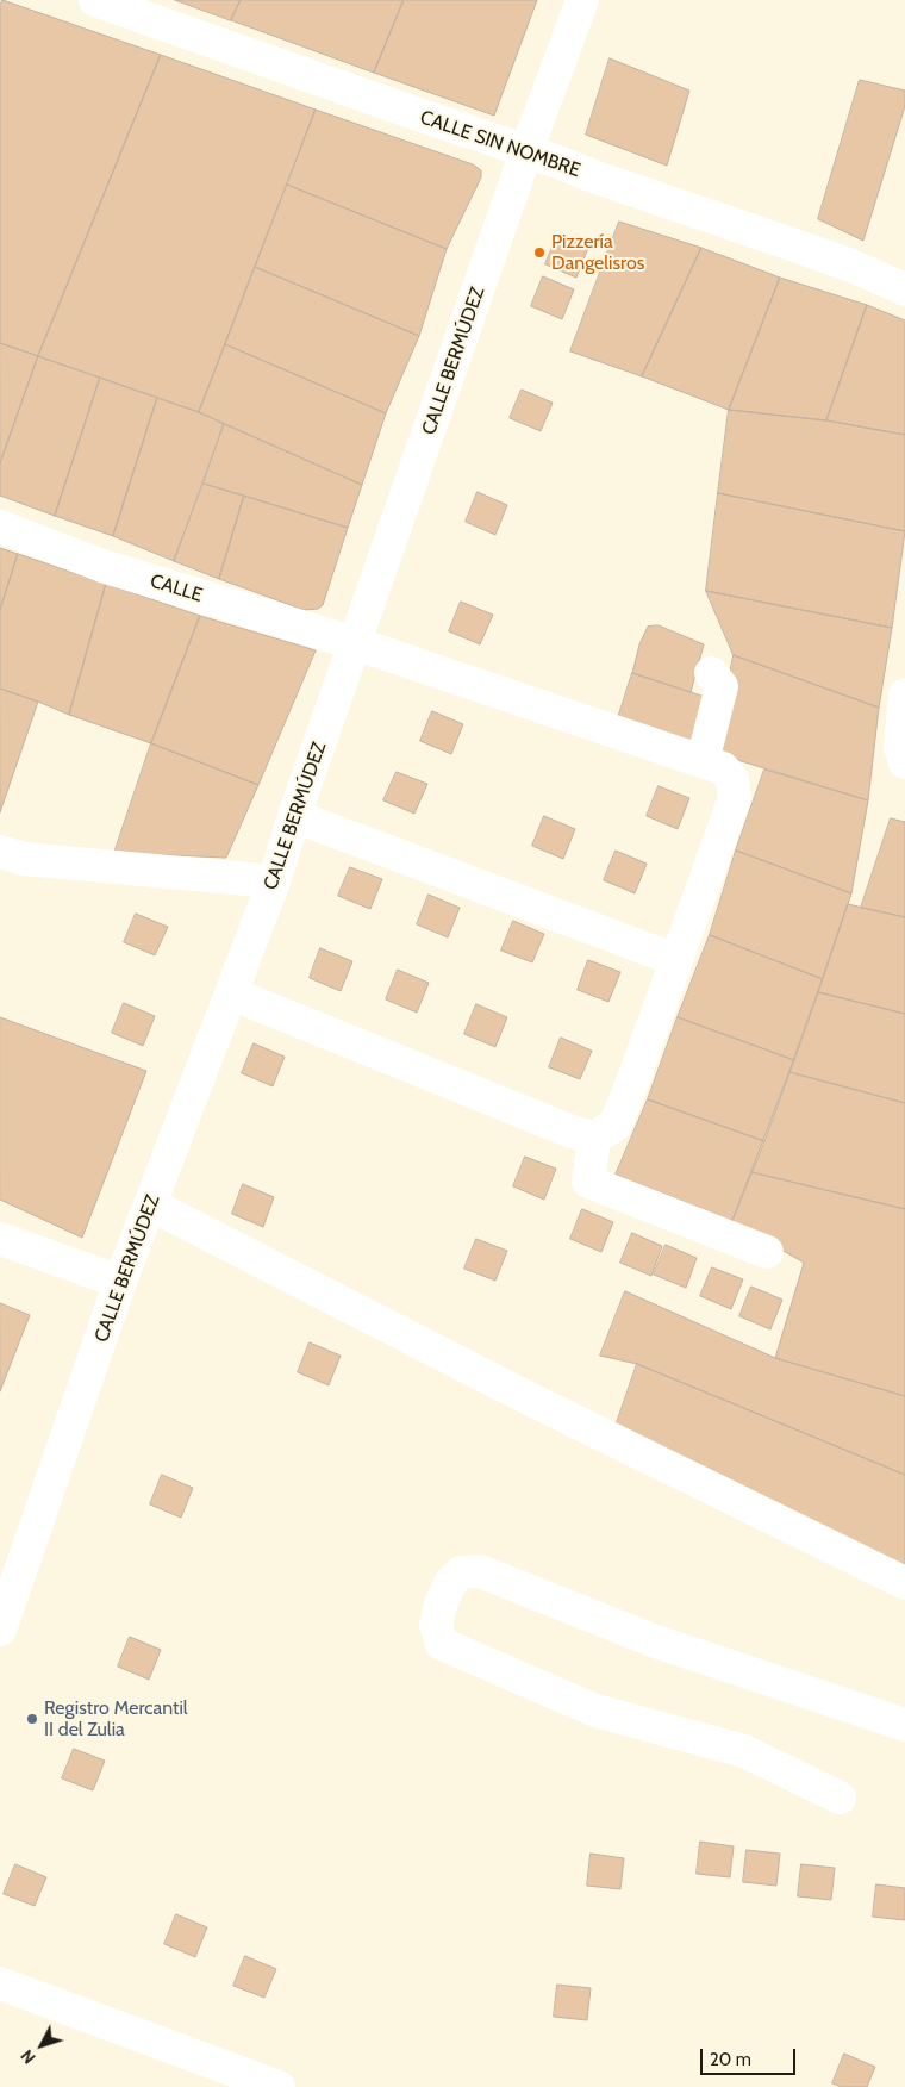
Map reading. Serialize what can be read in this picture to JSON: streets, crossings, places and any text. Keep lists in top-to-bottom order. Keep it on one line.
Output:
{"streets":{"street":["CALLE SIN NOMBRE","CALLE BERMÚDEZ","CALLE"]},"crossings":[["CALLE SIN NOMBRE","CALLE BERMÚDEZ"],["CALLE BERMÚDEZ","CALLE"]],"places":["Pizzería Dangelisros","Registro Mercantil II del Zulia"],"scale_bar":"20 m","north":"bottom left"}
